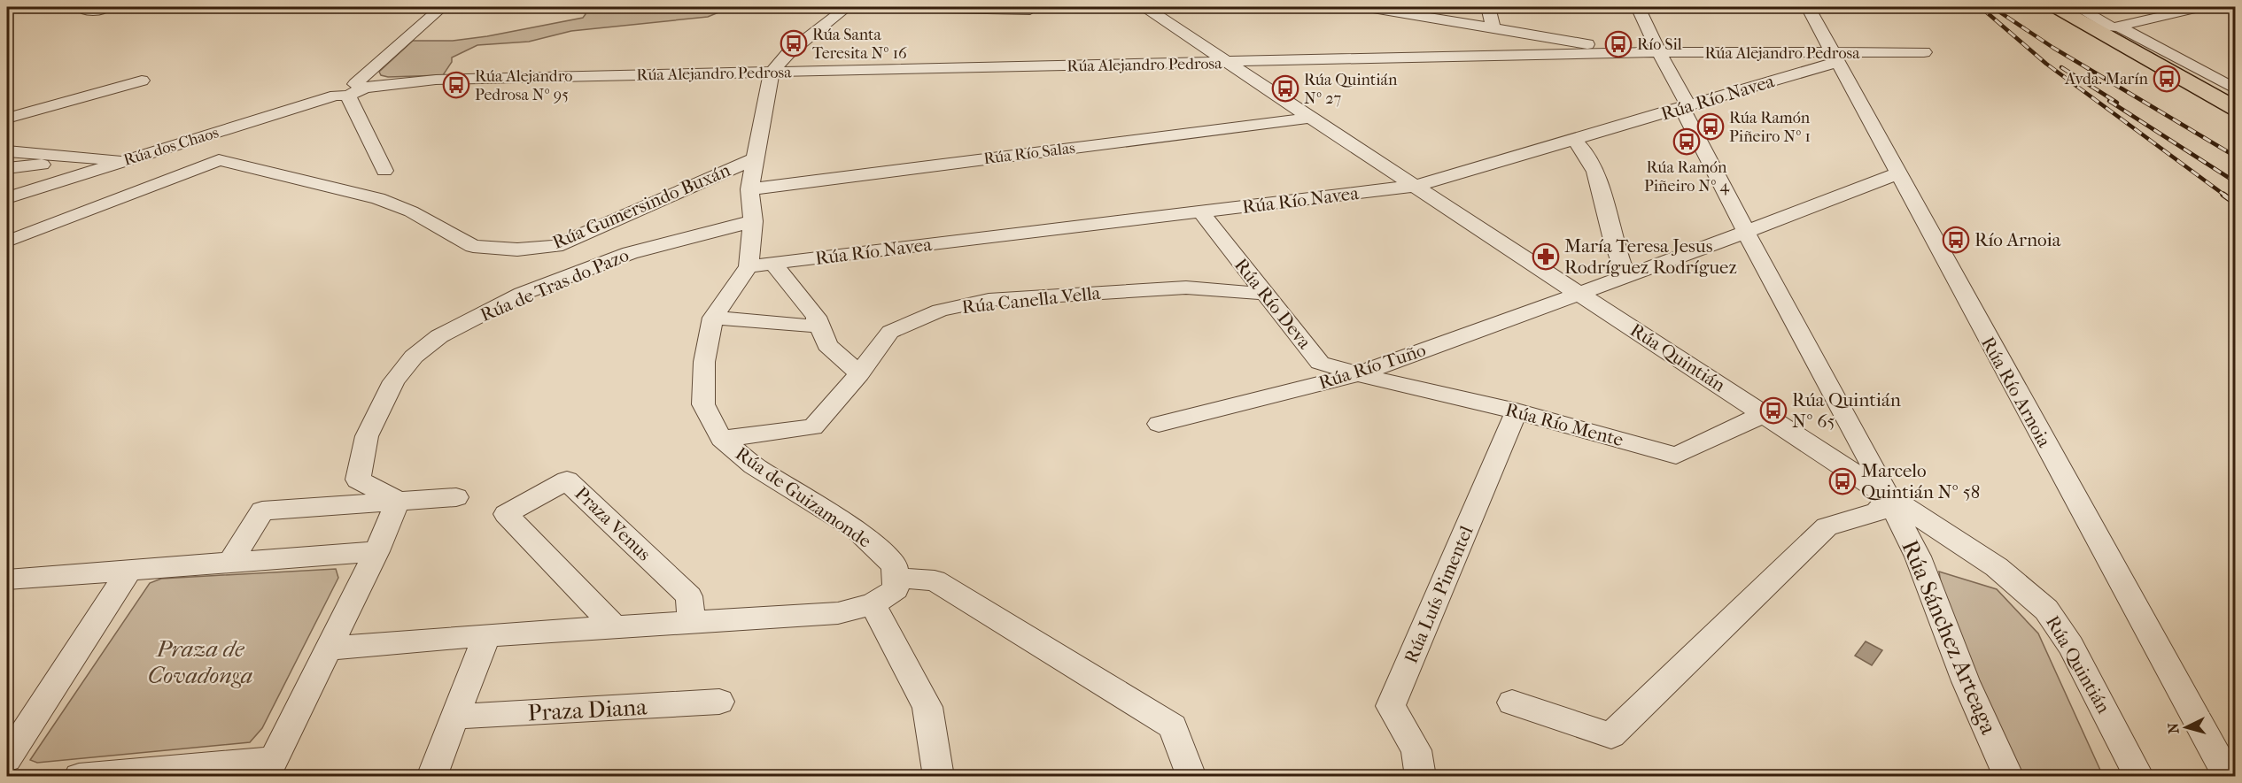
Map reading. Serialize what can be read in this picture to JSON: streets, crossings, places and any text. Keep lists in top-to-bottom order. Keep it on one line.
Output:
{"streets":{"street":["Rúa Alejandro Pedrosa","Rúa Río Navea","Rúa dos Chaos","Rúa Río Salas","Rúa Gumersindo Buxán","Rúa de Tras do Pazo","Rúa Canella Vella","Rúa Río Deva","Rúa Quintián","Rúa Río Tuño","Rúa Río Arnoia","Rúa Río Mente","Rúa de Guizamonde","Praza Venus","Rúa Luís Pimentel","Rúa Sánchez Arteaga","Praza Diana"]},"crossings":[["Rúa Alejandro Pedrosa","Rúa Río Navea"],["Rúa Alejandro Pedrosa","Rúa dos Chaos"],["Rúa Alejandro Pedrosa","Rúa Quintián"],["Rúa Alejandro Pedrosa","Rúa Río Arnoia"],["Rúa Alejandro Pedrosa","Rúa de Guizamonde"],["Rúa Alejandro Pedrosa","Rúa Sánchez Arteaga"],["Rúa Río Navea","Rúa Río Deva"],["Rúa Río Navea","Rúa Quintián"],["Rúa Río Navea","Rúa Río Arnoia"],["Rúa Río Navea","Rúa de Guizamonde"],["Rúa Río Navea","Rúa Sánchez Arteaga"],["Rúa Río Salas","Rúa Quintián"],["Rúa Río Salas","Rúa de Guizamonde"],["Rúa Gumersindo Buxán","Rúa de Guizamonde"],["Rúa de Tras do Pazo","Rúa de Guizamonde"],["Rúa Canella Vella","Rúa Río Deva"],["Rúa Canella Vella","Rúa de Guizamonde"],["Rúa Río Deva","Rúa Río Tuño"],["Rúa Río Deva","Rúa Río Mente"],["Rúa Quintián","Rúa Río Tuño"],["Rúa Quintián","Rúa Río Mente"],["Rúa Quintián","Rúa Sánchez Arteaga"],["Rúa Río Tuño","Rúa Río Arnoia"],["Rúa Río Tuño","Rúa Río Mente"],["Rúa Río Tuño","Rúa Sánchez Arteaga"],["Rúa Río Mente","Rúa Luís Pimentel"]],"parks":["Praza de Covadonga"],"places":{"bus stop":["Rúa Santa Teresita Nº 16","Río Sil","Avda. Marín","Rúa Alejandro Pedrosa Nº 95","Rúa Quintián Nº 27","Rúa Ramón Piñeiro Nº 1","Rúa Ramón Piñeiro Nº 4","Río Arnoia","Rúa Quintián Nº 65","Marcelo Quintián Nº 58"],"pharmacy":["María Teresa Jesus Rodríguez Rodríguez"]},"north":"left"}
